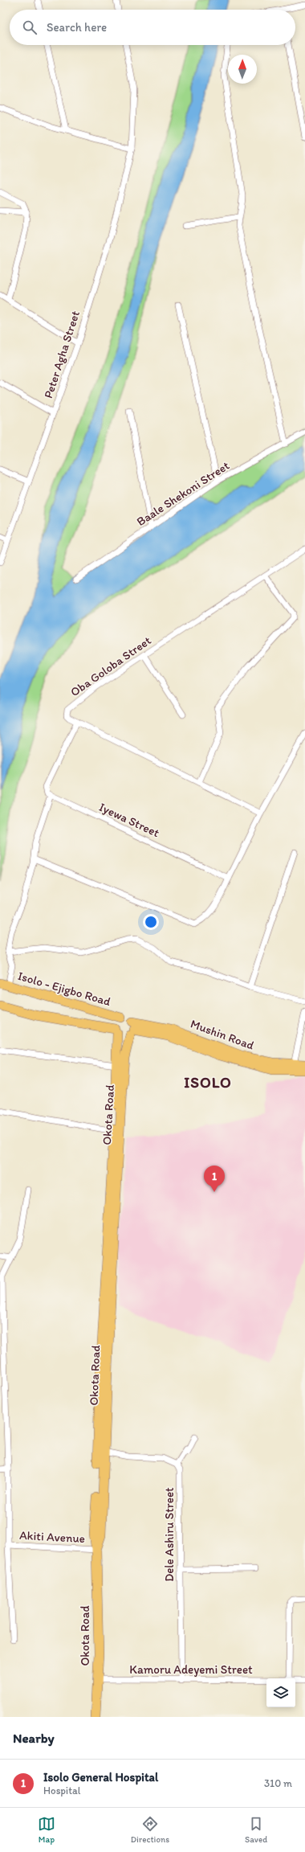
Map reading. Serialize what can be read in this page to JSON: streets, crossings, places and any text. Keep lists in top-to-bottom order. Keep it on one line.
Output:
{"streets":{"main road":["Isolo - Ejigbo Road","Mushin Road","Okota Road"],"street":["Peter Agha Street","Baale Shekoni Street","Oba Goloba Street","Iyewa Street","Dele Ashiru Street","Akiti Avenue","Kamoru Adeyemi Street"]},"crossings":[["Isolo - Ejigbo Road","Mushin Road"],["Isolo - Ejigbo Road","Okota Road"],["Mushin Road","Okota Road"],["Okota Road","Akiti Avenue"],["Okota Road","Kamoru Adeyemi Street"],["Dele Ashiru Street","Kamoru Adeyemi Street"]],"districts":["ISOLO"],"north":"top","page":{"search":"Search here","pins":"1","heading":"Nearby","list":[{"mark":"1","name":"Isolo General Hospital","note":"Hospital","value":"310 m"}],"nav":["Map","Directions","Saved"]}}
